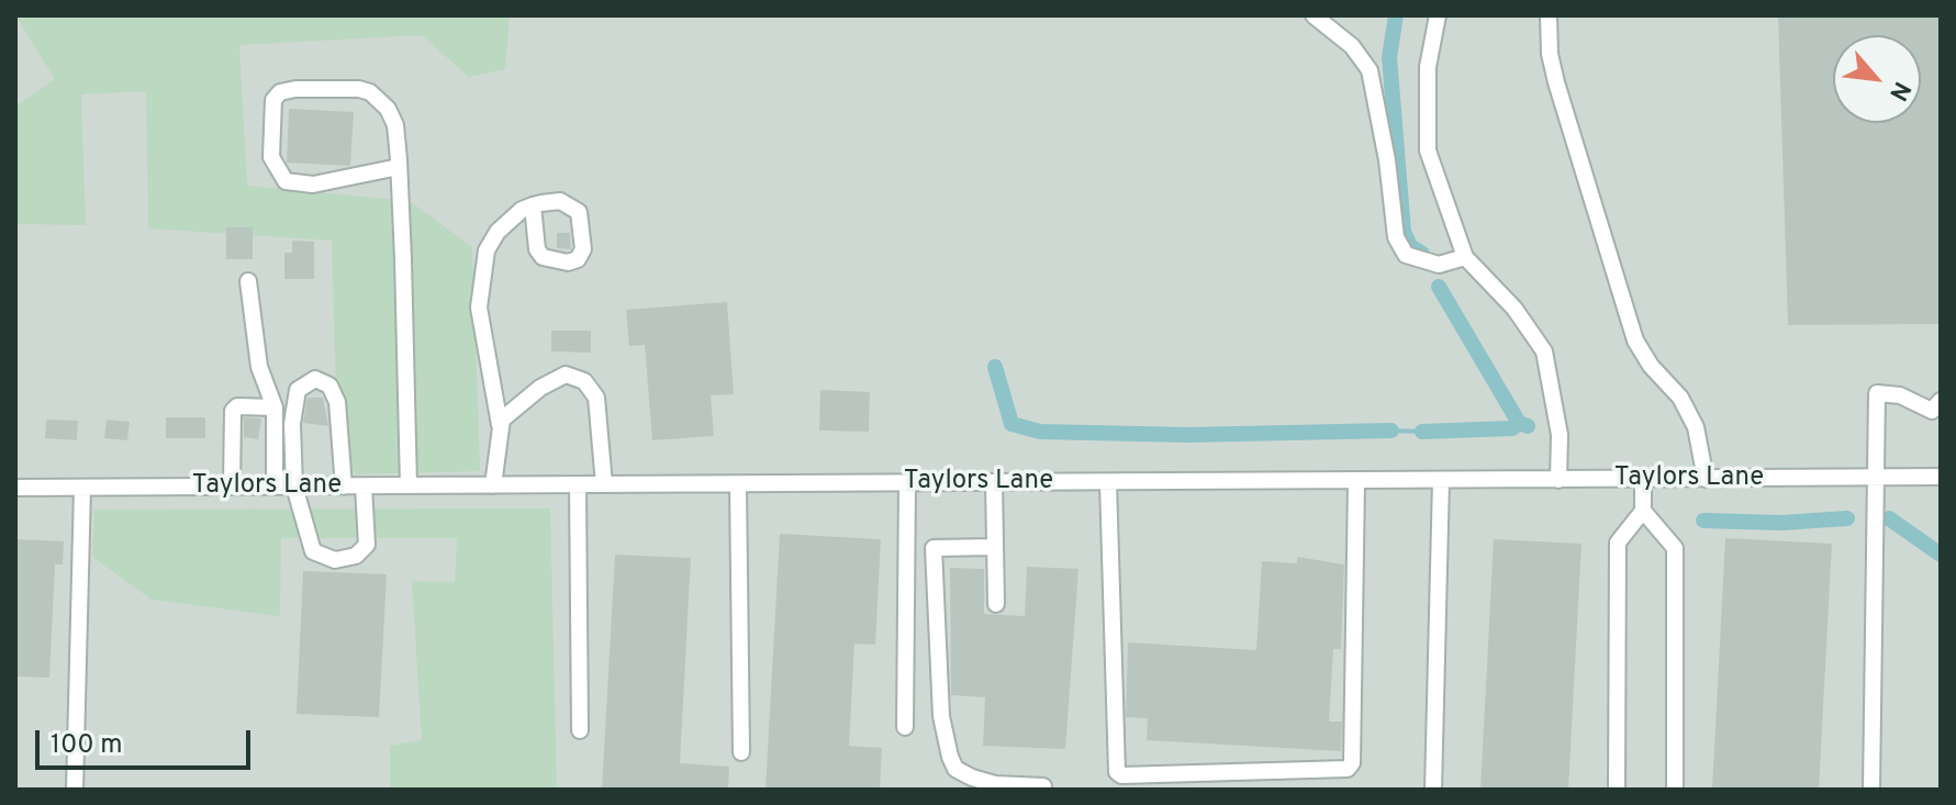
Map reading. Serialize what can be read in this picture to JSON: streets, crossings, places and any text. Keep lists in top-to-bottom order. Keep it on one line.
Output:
{"streets":{"street":["Taylors Lane"]},"scale_bar":"100 m","north":"bottom right"}
